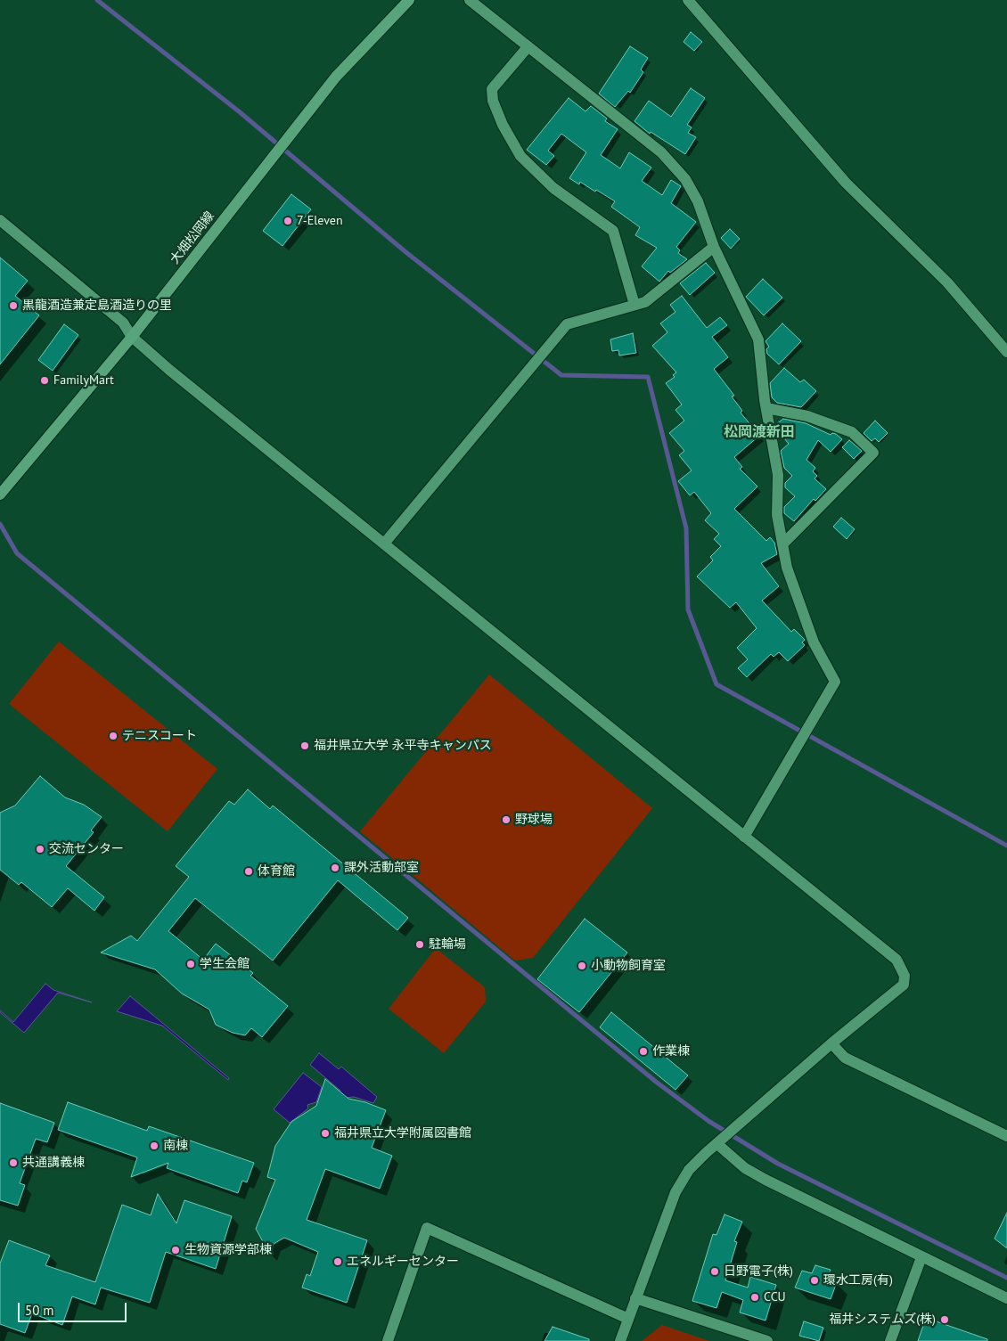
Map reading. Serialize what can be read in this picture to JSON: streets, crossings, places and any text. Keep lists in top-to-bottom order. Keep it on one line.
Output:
{"streets":{"main road":["大畑松岡線"]},"districts":["松岡渡新田"],"places":["7-Eleven","黒龍酒造兼定島酒造りの里","FamilyMart","テニスコート","福井県立大学 永平寺キャンパス","野球場","交流センター","課外活動部室","体育館","駐輪場","学生会館","小動物飼育室","作業棟","福井県立大学附属図書館","南棟","共通講義棟","生物資源学部棟","エネルギーセンター","日野電子(株)","環水工房(有)","CCU","福井システムズ(株)"],"scale_bar":"50 m"}
